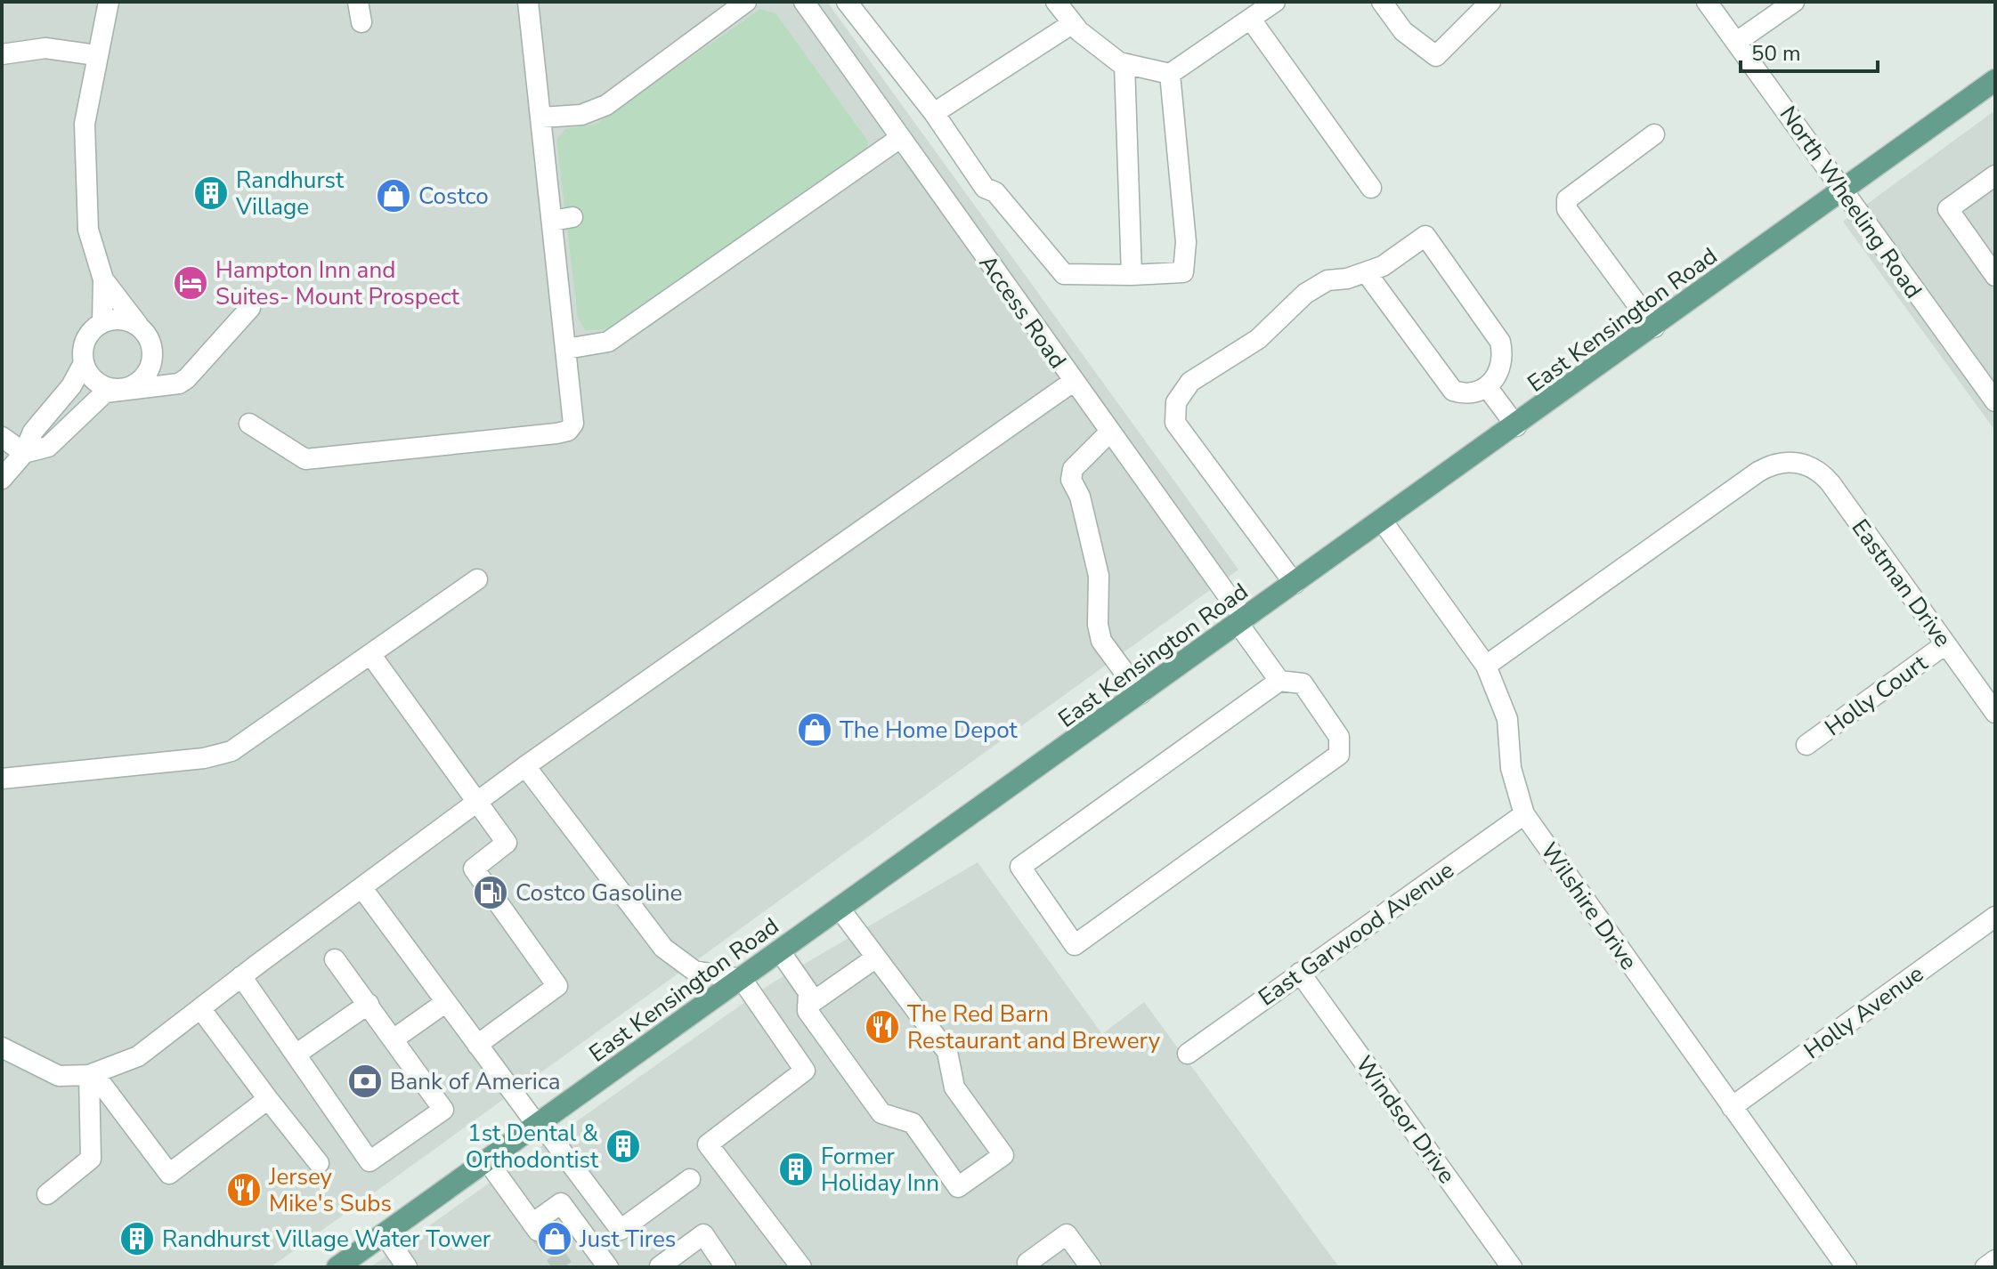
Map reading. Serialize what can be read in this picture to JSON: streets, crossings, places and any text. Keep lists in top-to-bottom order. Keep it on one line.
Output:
{"streets":{"main road":["East Kensington Road"],"street":["North Wheeling Road","Access Road","Eastman Drive","Holly Court","Wilshire Drive","East Garwood Avenue","Holly Avenue","Windsor Drive"]},"crossings":[["North Wheeling Road","East Kensington Road"],["Access Road","East Kensington Road"],["East Kensington Road","Wilshire Drive"],["Eastman Drive","Holly Court"],["Eastman Drive","Wilshire Drive"],["Wilshire Drive","East Garwood Avenue"],["Wilshire Drive","Holly Avenue"],["East Garwood Avenue","Windsor Drive"]],"places":{"building":["Randhurst Village","1st Dental & Orthodontist","Former Holiday Inn","Randhurst Village Water Tower"],"shop":["Costco","The Home Depot","Just Tires"],"hotel":["Hampton Inn and Suites- Mount Prospect"],"fuel station":["Costco Gasoline"],"restaurant":["The Red Barn Restaurant and Brewery","Jersey Mike's Subs"],"bank":["Bank of America"]},"scale_bar":"50 m"}
